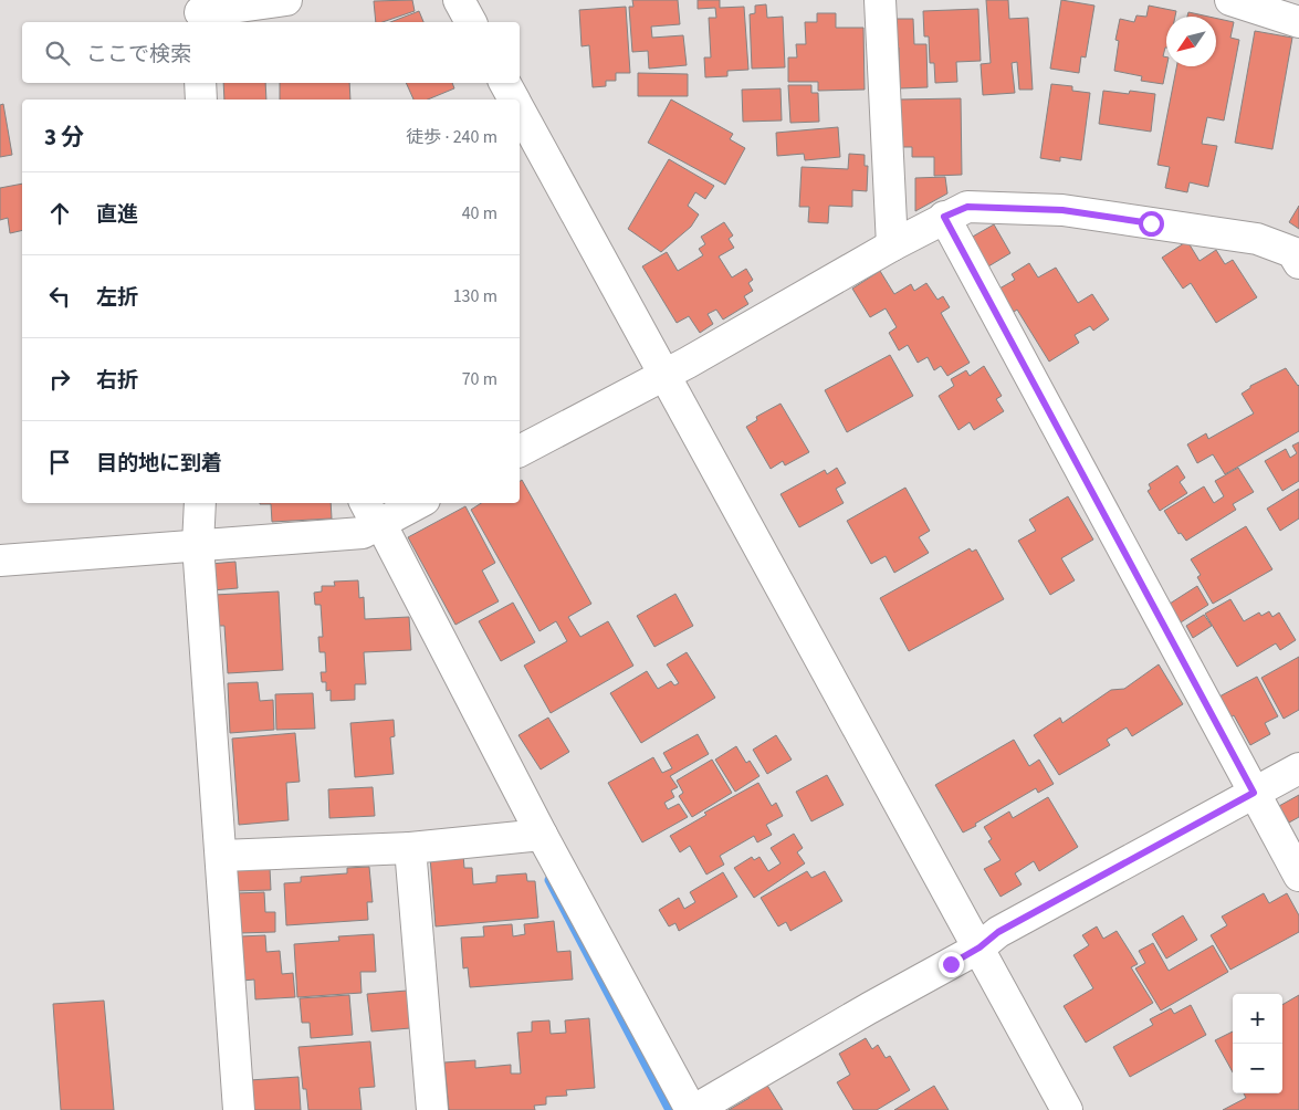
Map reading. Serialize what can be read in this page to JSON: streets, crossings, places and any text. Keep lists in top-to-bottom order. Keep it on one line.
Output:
{"north":"bottom left","page":{"search":"ここで検索","heading":["3 分","徒歩 · 240 m"],"list":[["直進","40 m"],["左折","130 m"],["右折","70 m"],"目的地に到着"],"map_buttons":["+","−"]}}
